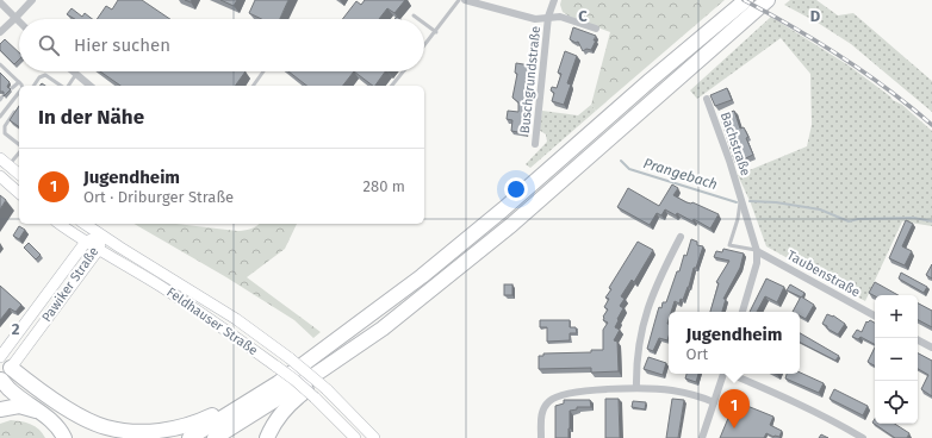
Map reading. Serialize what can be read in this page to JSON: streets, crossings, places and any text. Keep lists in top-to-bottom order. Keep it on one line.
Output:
{"streets":{"main road":["Pawiker Straße","Feldhauser Straße"],"street":["Buschgrundstraße","Bachstraße","Taubenstraße"]},"crossings":[["Bachstraße","Taubenstraße"],["Pawiker Straße","Feldhauser Straße"]],"water":["Prangebach"],"page":{"search":"Hier suchen","heading":"In der Nähe","list":[{"mark":"1","name":"Jugendheim","note":"Ort · Driburger Straße","value":"280 m"}],"map_buttons":["+","−"],"popup":["Jugendheim","Ort"],"pins":"1"},"grid":{"columns":["C","D"],"rows":["2"]}}
